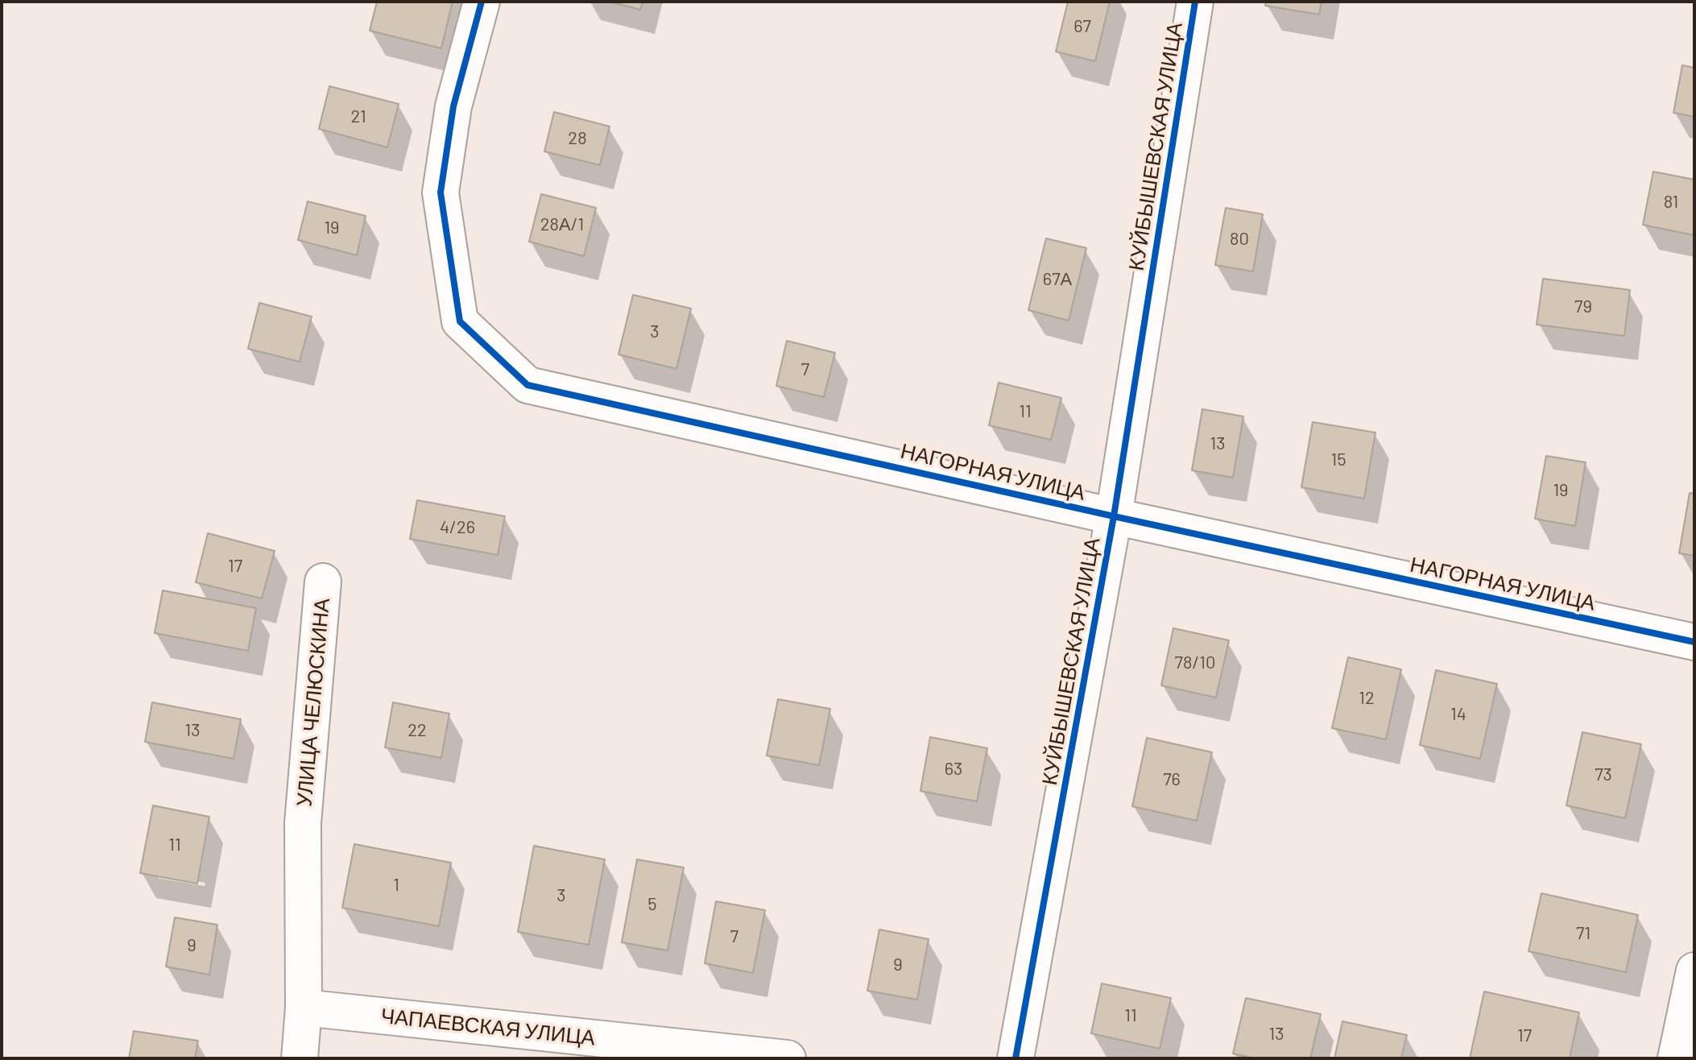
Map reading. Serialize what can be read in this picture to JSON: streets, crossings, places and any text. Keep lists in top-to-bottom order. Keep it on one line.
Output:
{"streets":{"street":["КУЙБЫШЕВСКАЯ УЛИЦА","НАГОРНАЯ УЛИЦА","УЛИЦА ЧЕЛЮСКИНА","ЧАПАЕВСКАЯ УЛИЦА"]},"crossings":[["КУЙБЫШЕВСКАЯ УЛИЦА","НАГОРНАЯ УЛИЦА"],["УЛИЦА ЧЕЛЮСКИНА","ЧАПАЕВСКАЯ УЛИЦА"]],"house_numbers":["67","21","28","81","28А/1","19","80","67А","79","3","7","11","13","15","19","4/26","17","78/10","12","14","13","22","63","73","76","11","1","3","5","71","7","9","9","11","13","17"]}
